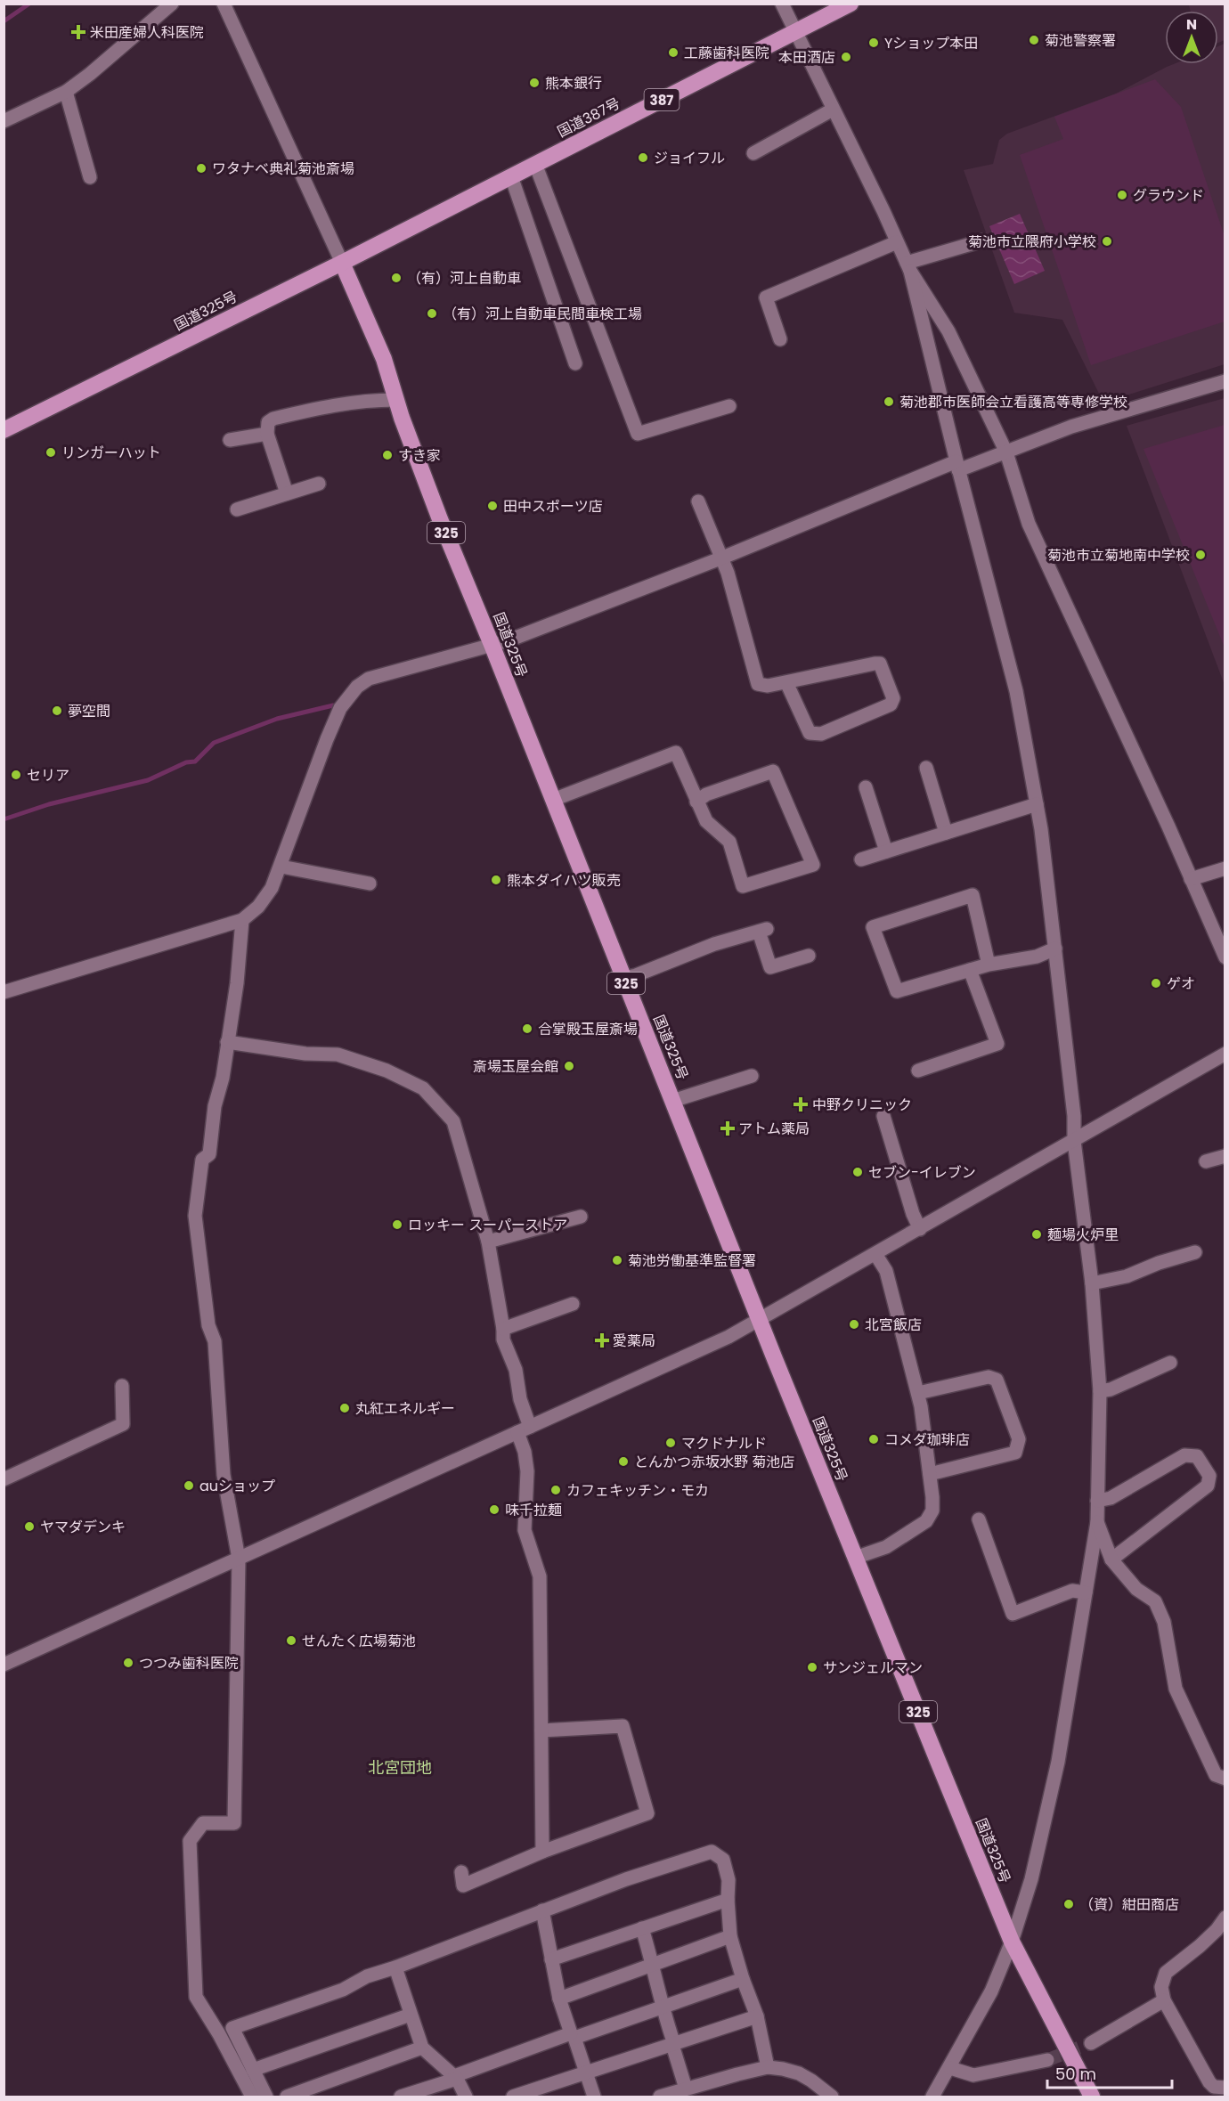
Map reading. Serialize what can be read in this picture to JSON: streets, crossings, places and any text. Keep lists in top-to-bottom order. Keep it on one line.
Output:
{"streets":{"highway":["387","国道387号","国道325号","325"]},"crossings":[["国道387号","国道325号"]],"districts":["北宮団地"],"places":{"health":["米田産婦人科医院","中野クリニック","アトム薬局","愛薬局"],"other":["菊池警察署","Yショップ本田","工藤歯科医院","本田酒店","熊本銀行","ジョイフル","ワタナベ典礼菊池斎場","グラウンド","菊池市立隈府小学校","（有）河上自動車","（有）河上自動車民間車検工場","菊池郡市医師会立看護高等専修学校","リンガーハット","すき家","田中スポーツ店","菊池市立菊地南中学校","夢空間","セリア","熊本ダイハツ販売","ゲオ","合掌殿玉屋斎場","斎場玉屋会館","セブン-イレブン","ロッキー スーパーストア","麺場火炉里","菊池労働基準監督署","北宮飯店","丸紅エネルギー","コメダ珈琲店","マクドナルド","とんかつ赤坂水野 菊池店","auショップ","カフェキッチン・モカ","味千拉麺","ヤマダデンキ","せんたく広場菊池","つつみ歯科医院","サンジェルマン","（資）紺田商店"]},"scale_bar":"50 m","north":"top"}
